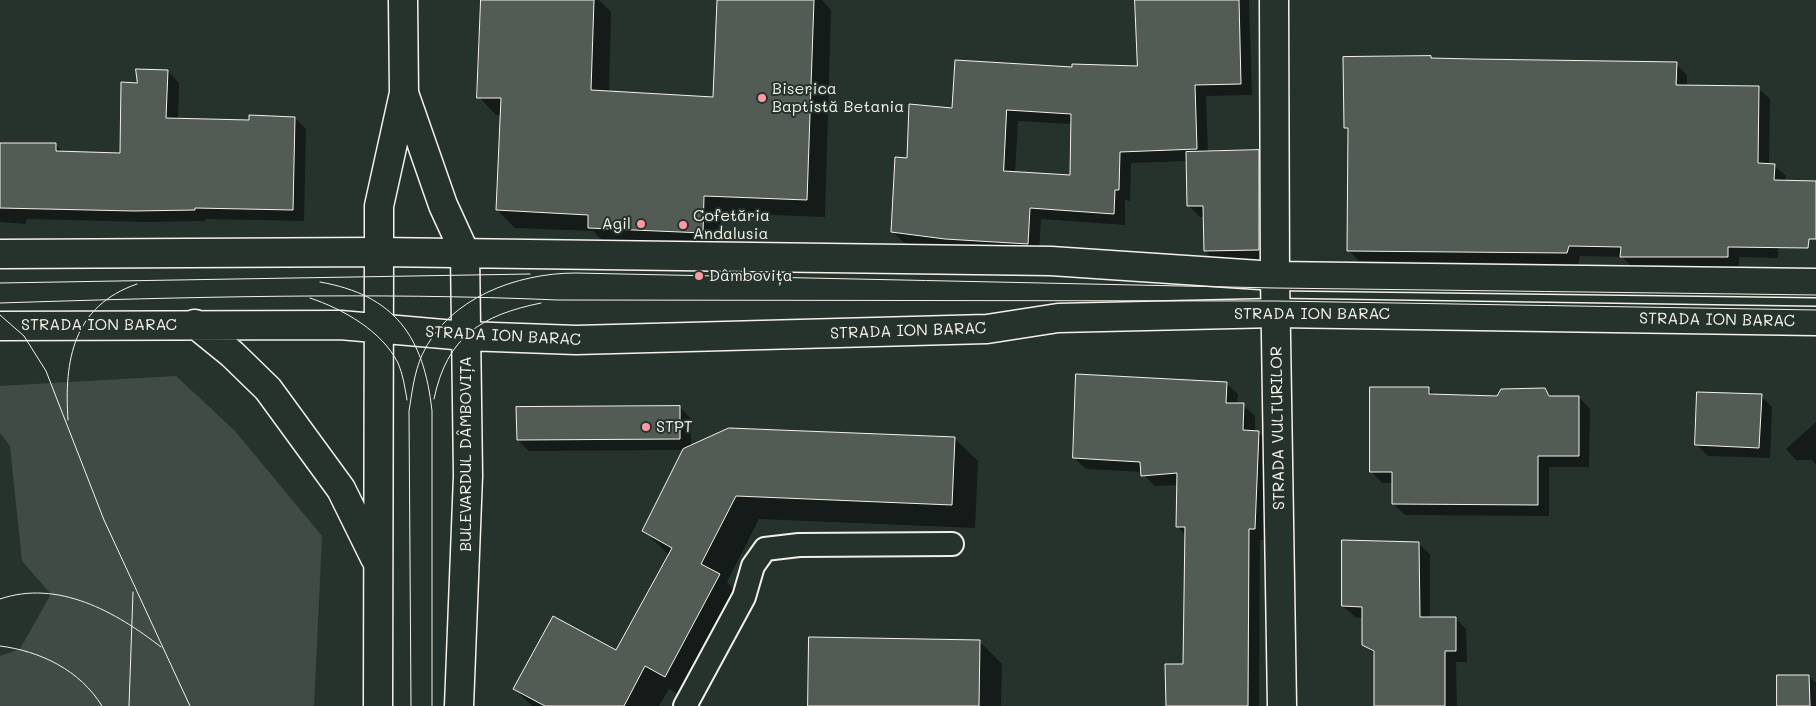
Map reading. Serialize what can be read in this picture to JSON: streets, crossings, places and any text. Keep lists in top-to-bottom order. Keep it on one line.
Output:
{"streets":{"street":["STRADA ION BARAC","STRADA VULTURILOR","BULEVARDUL DÂMBOVIȚA"]},"crossings":[["STRADA ION BARAC","STRADA VULTURILOR"],["STRADA ION BARAC","BULEVARDUL DÂMBOVIȚA"]],"places":["Biserica Baptistă Betania","Agil","Cofetăria Andalusia","Dâmbovița","STPT"]}
